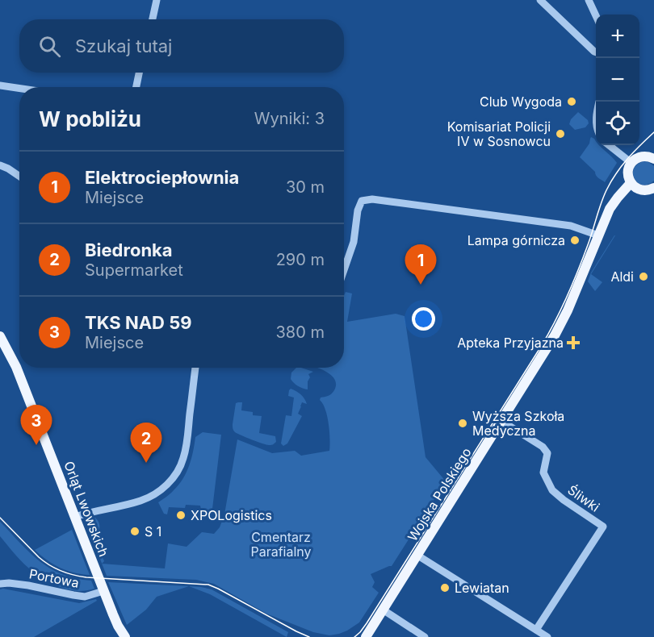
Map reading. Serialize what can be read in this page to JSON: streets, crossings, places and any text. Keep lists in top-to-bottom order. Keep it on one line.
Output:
{"streets":{"main road":["Wojska Polskiego","Orląt Lwowskich"],"street":["Śliwki","Portowa"]},"crossings":[["Wojska Polskiego","Śliwki"],["Orląt Lwowskich","Portowa"]],"parks":["Cmentarz Parafialny"],"places":{"other":["Club Wygoda","Komisariat Policji IV w Sosnowcu","Lampa górnicza","Aldi","Wyższa Szkoła Medyczna","XPOLogistics","S 1","Lewiatan"],"health":["Apteka Przyjazna"]},"page":{"map_buttons":["+","−"],"search":"Szukaj tutaj","heading":["W pobliżu","Wyniki: 3"],"list":[{"mark":"1","name":"Elektrociepłownia","note":"Miejsce","value":"30 m"},{"mark":"2","name":"Biedronka","note":"Supermarket","value":"290 m"},{"mark":"3","name":"TKS NAD 59","note":"Miejsce","value":"380 m"}],"pins":["1","3","2"]}}
